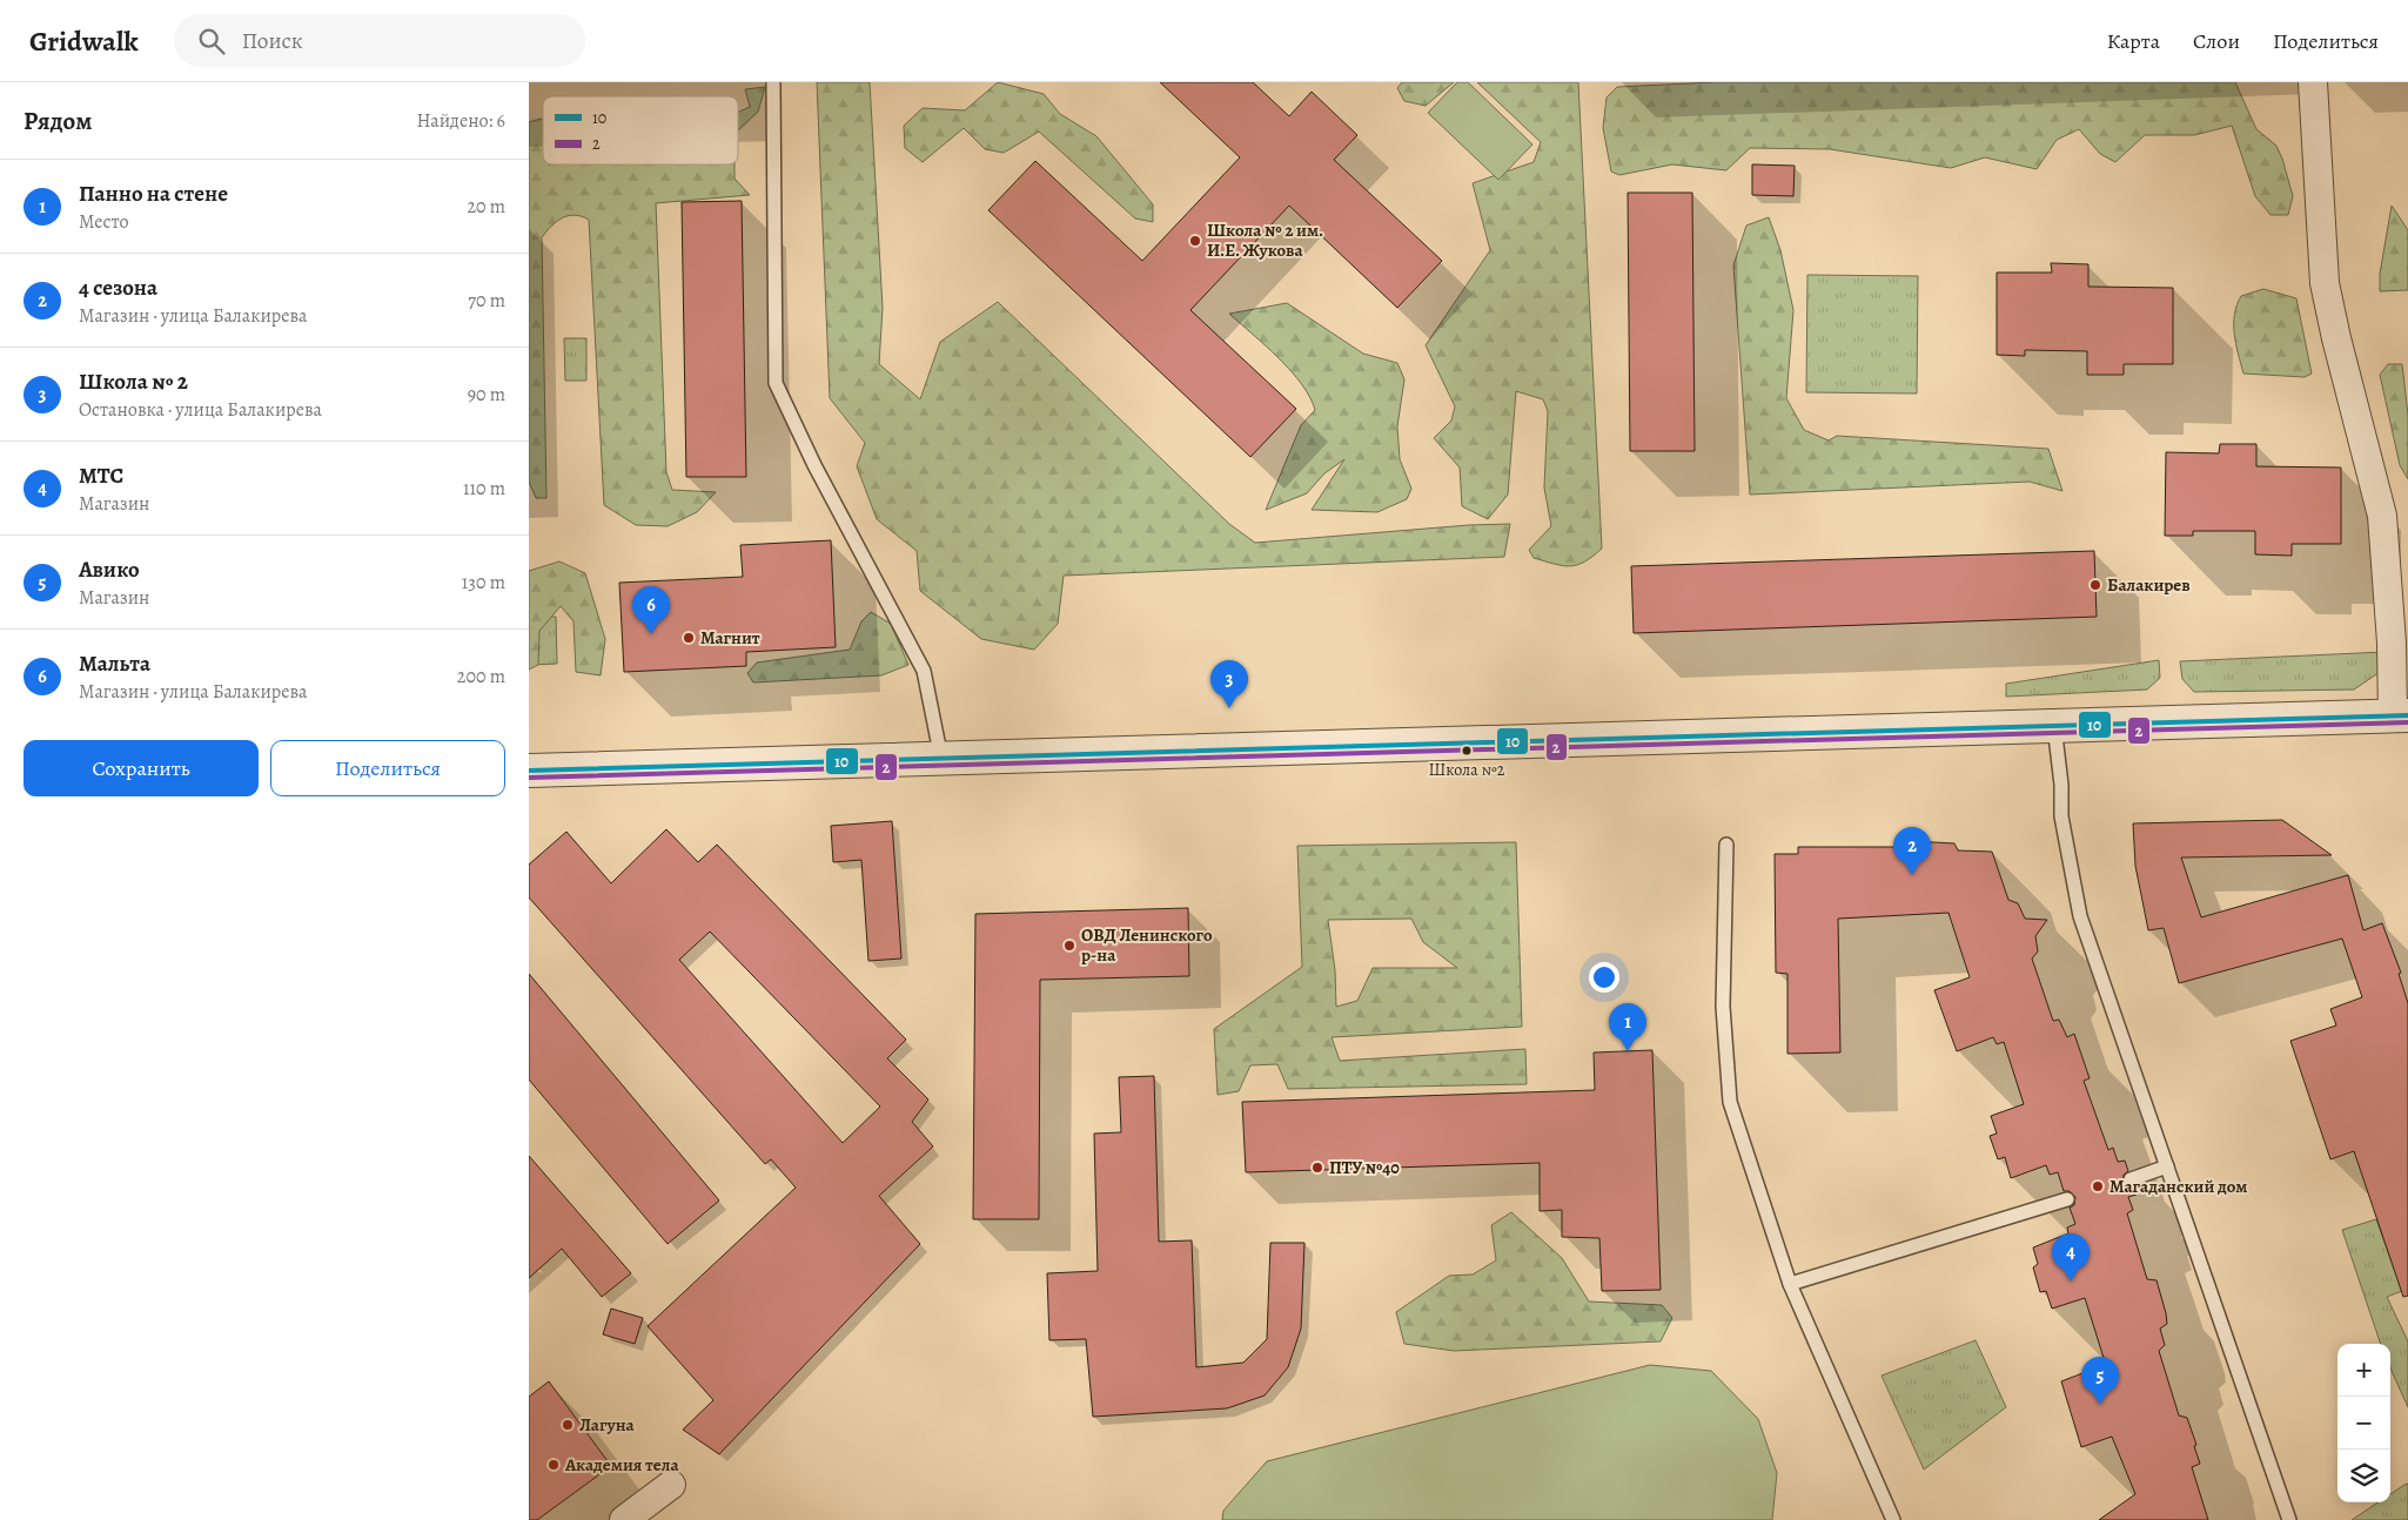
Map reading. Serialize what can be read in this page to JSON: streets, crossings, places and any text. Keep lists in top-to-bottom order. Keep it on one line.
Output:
{"places":["Школа № 2 им. И.Е. Жукова","Балакирев","Магнит","Школа №2","ОВД Ленинского р-на","ПТУ №40","Магаданский дом","Лагуна","Академия тела"],"lines":["transit line 10","transit line 2"],"legend":["10","2"],"page":{"header":"Gridwalk","search":"Поиск","nav":["Карта","Слои","Поделиться"],"heading":["Рядом","Найдено: 6"],"list":[{"mark":"1","name":"Панно на стене","note":"Место","value":"20 m"},{"mark":"2","name":"4 сезона","note":"Магазин · улица Балакирева","value":"70 m"},{"mark":"3","name":"Школа № 2","note":"Остановка · улица Балакирева","value":"90 m"},{"mark":"4","name":"МТС","note":"Магазин","value":"110 m"},{"mark":"5","name":"Авико","note":"Магазин","value":"130 m"},{"mark":"6","name":"Мальта","note":"Магазин · улица Балакирева","value":"200 m"}],"pins":["6","3","2","1","4","5"],"buttons":["Сохранить","Поделиться"],"map_buttons":["+","−"]}}
